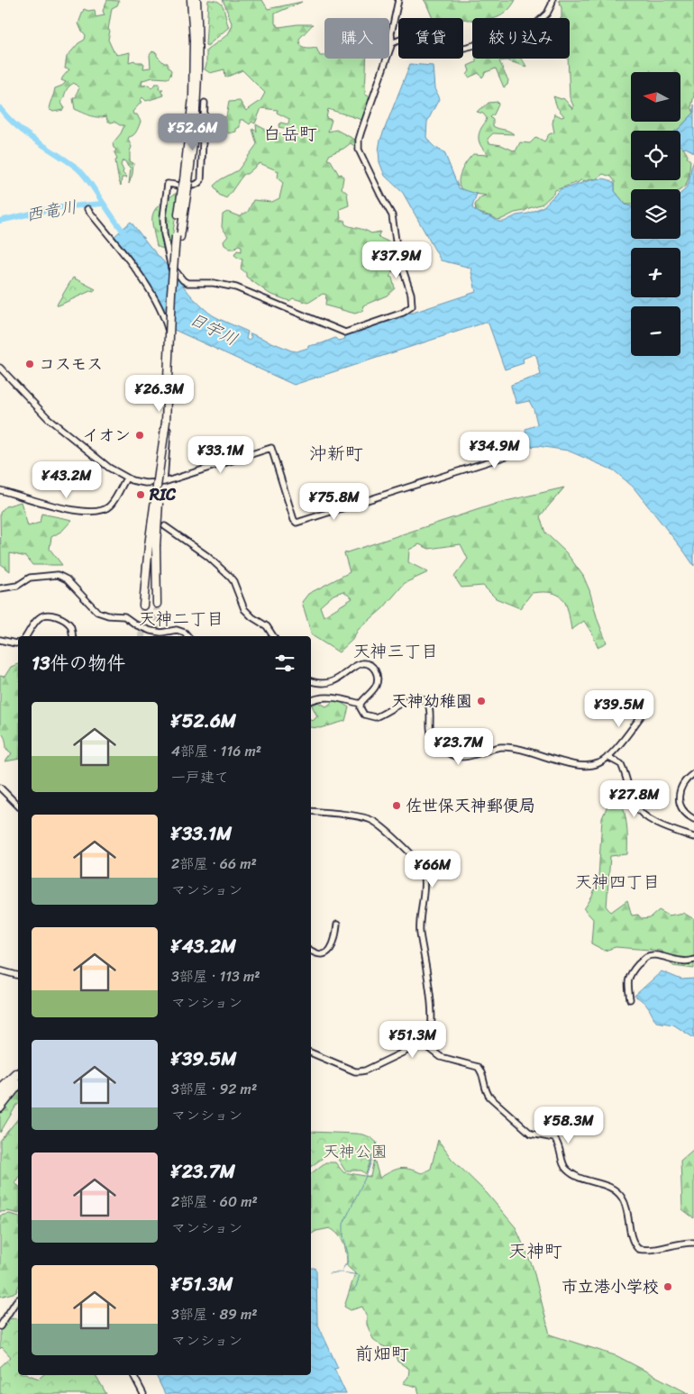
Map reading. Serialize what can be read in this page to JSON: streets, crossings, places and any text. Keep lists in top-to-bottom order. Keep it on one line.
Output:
{"districts":["白岳町","沖新町","天神二丁目","天神三丁目","天神四丁目","天神町","前畑町"],"water":["西竜川","日宇川"],"parks":["天神公園"],"places":["コスモス","イオン","RIC","天神幼稚園","佐世保天神郵便局","市立港小学校"],"north":"left","page":{"chip":["購入","賃貸","絞り込み"],"map_buttons":["+","−"],"price":["¥52.6M","¥37.9M","¥26.3M","¥34.9M","¥33.1M","¥43.2M","¥75.8M","¥39.5M","¥23.7M","¥27.8M","¥66M","¥51.3M","¥58.3M"],"heading":"13件の物件","list":[{"name":"¥52.6M","note":"4部屋 · 116 m² · 一戸建て"},{"name":"¥33.1M","note":"2部屋 · 66 m² · マンション"},{"name":"¥43.2M","note":"3部屋 · 113 m² · マンション"},{"name":"¥39.5M","note":"3部屋 · 92 m² · マンション"},{"name":"¥23.7M","note":"2部屋 · 60 m² · マンション"},{"name":"¥51.3M","note":"3部屋 · 89 m² · マンション"}]}}
